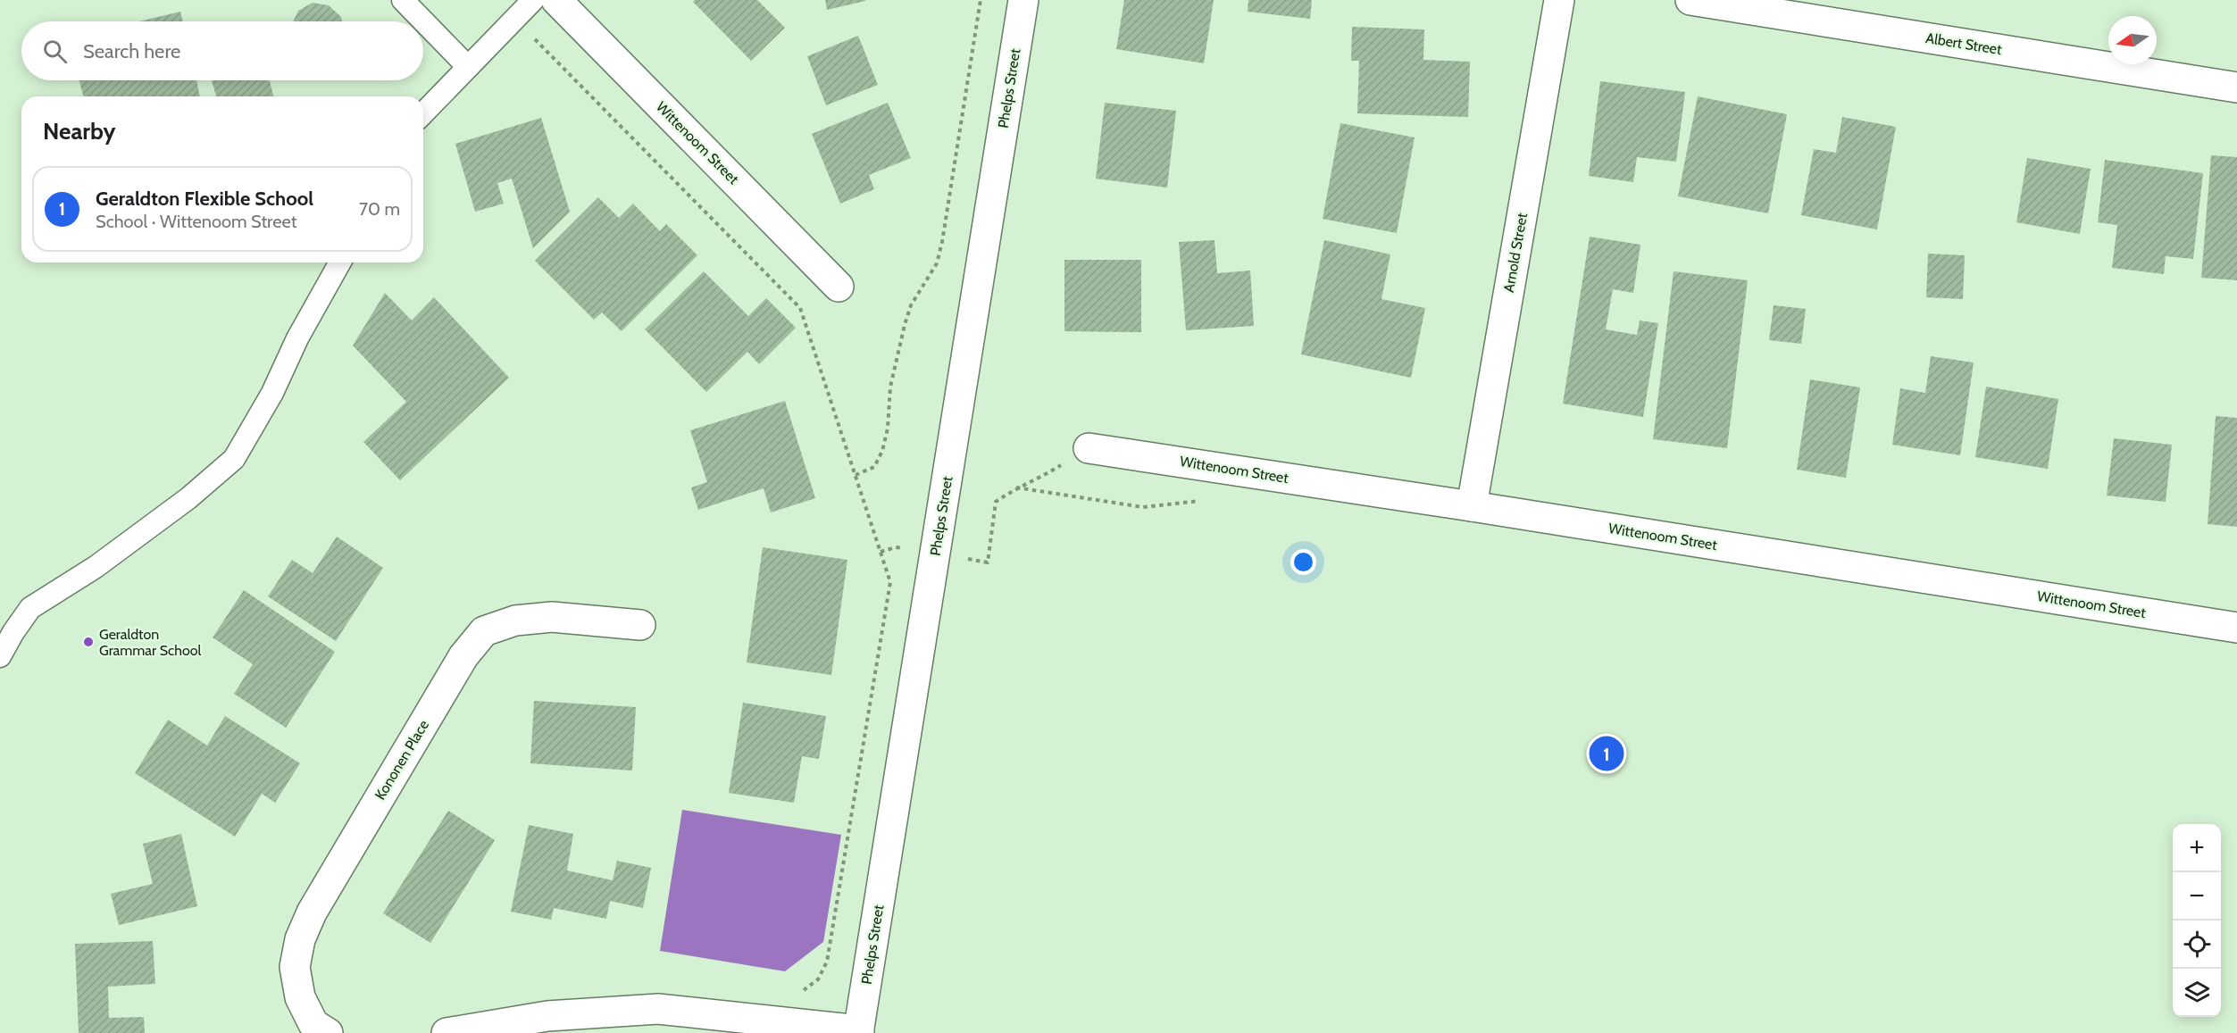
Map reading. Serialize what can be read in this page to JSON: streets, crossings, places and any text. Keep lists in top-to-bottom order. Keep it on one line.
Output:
{"streets":{"street":["Albert Street","Phelps Street","Wittenoom Street","Arnold Street","Kononen Place"]},"crossings":[["Wittenoom Street","Arnold Street"]],"places":["Geraldton Grammar School"],"north":"left","page":{"search":"Search here","heading":"Nearby","list":[{"mark":"1","name":"Geraldton Flexible School","note":"School · Wittenoom Street","value":"70 m"}],"pins":"1","map_buttons":["+","−"]}}
